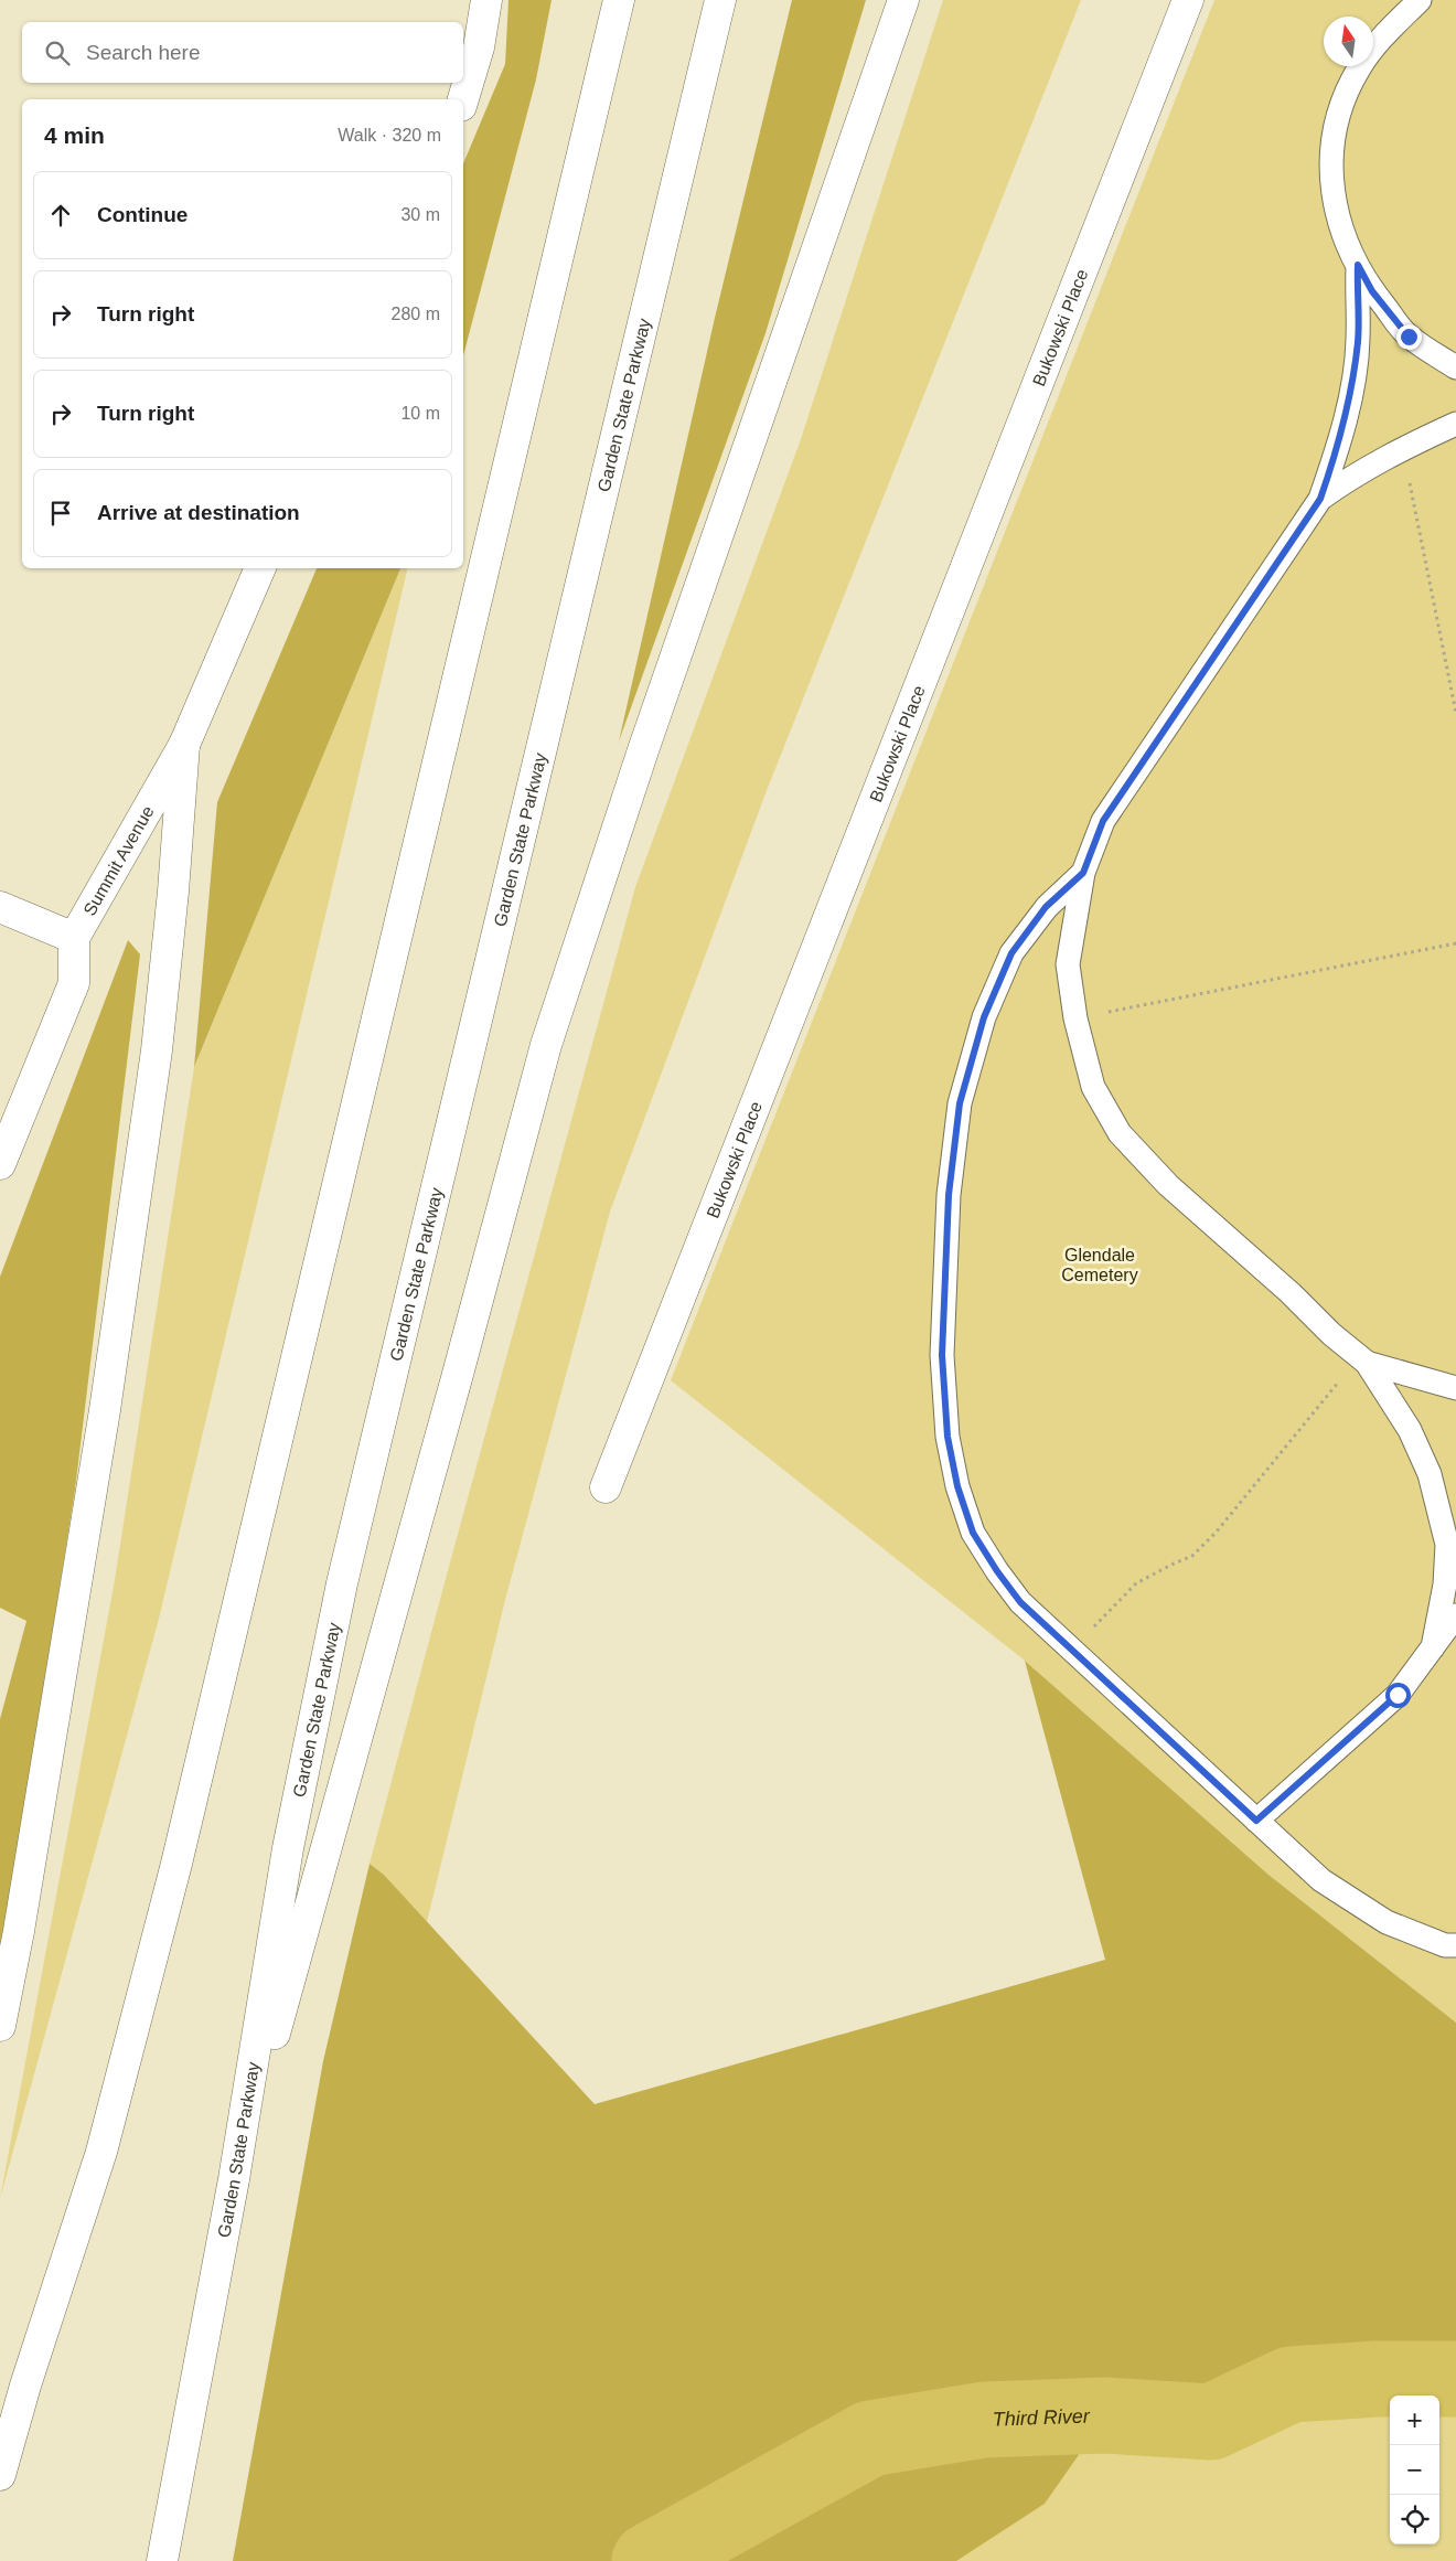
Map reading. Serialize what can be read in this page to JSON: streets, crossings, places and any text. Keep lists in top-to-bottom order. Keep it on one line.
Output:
{"streets":{"main road":["Bukowski Place","Garden State Parkway","Summit Avenue"]},"water":["Third River"],"parks":["Glendale Cemetery"],"north":"top","page":{"search":"Search here","heading":["4 min","Walk · 320 m"],"list":[["Continue","30 m"],["Turn right","280 m"],["Turn right","10 m"],"Arrive at destination"],"map_buttons":["+","−"]}}
